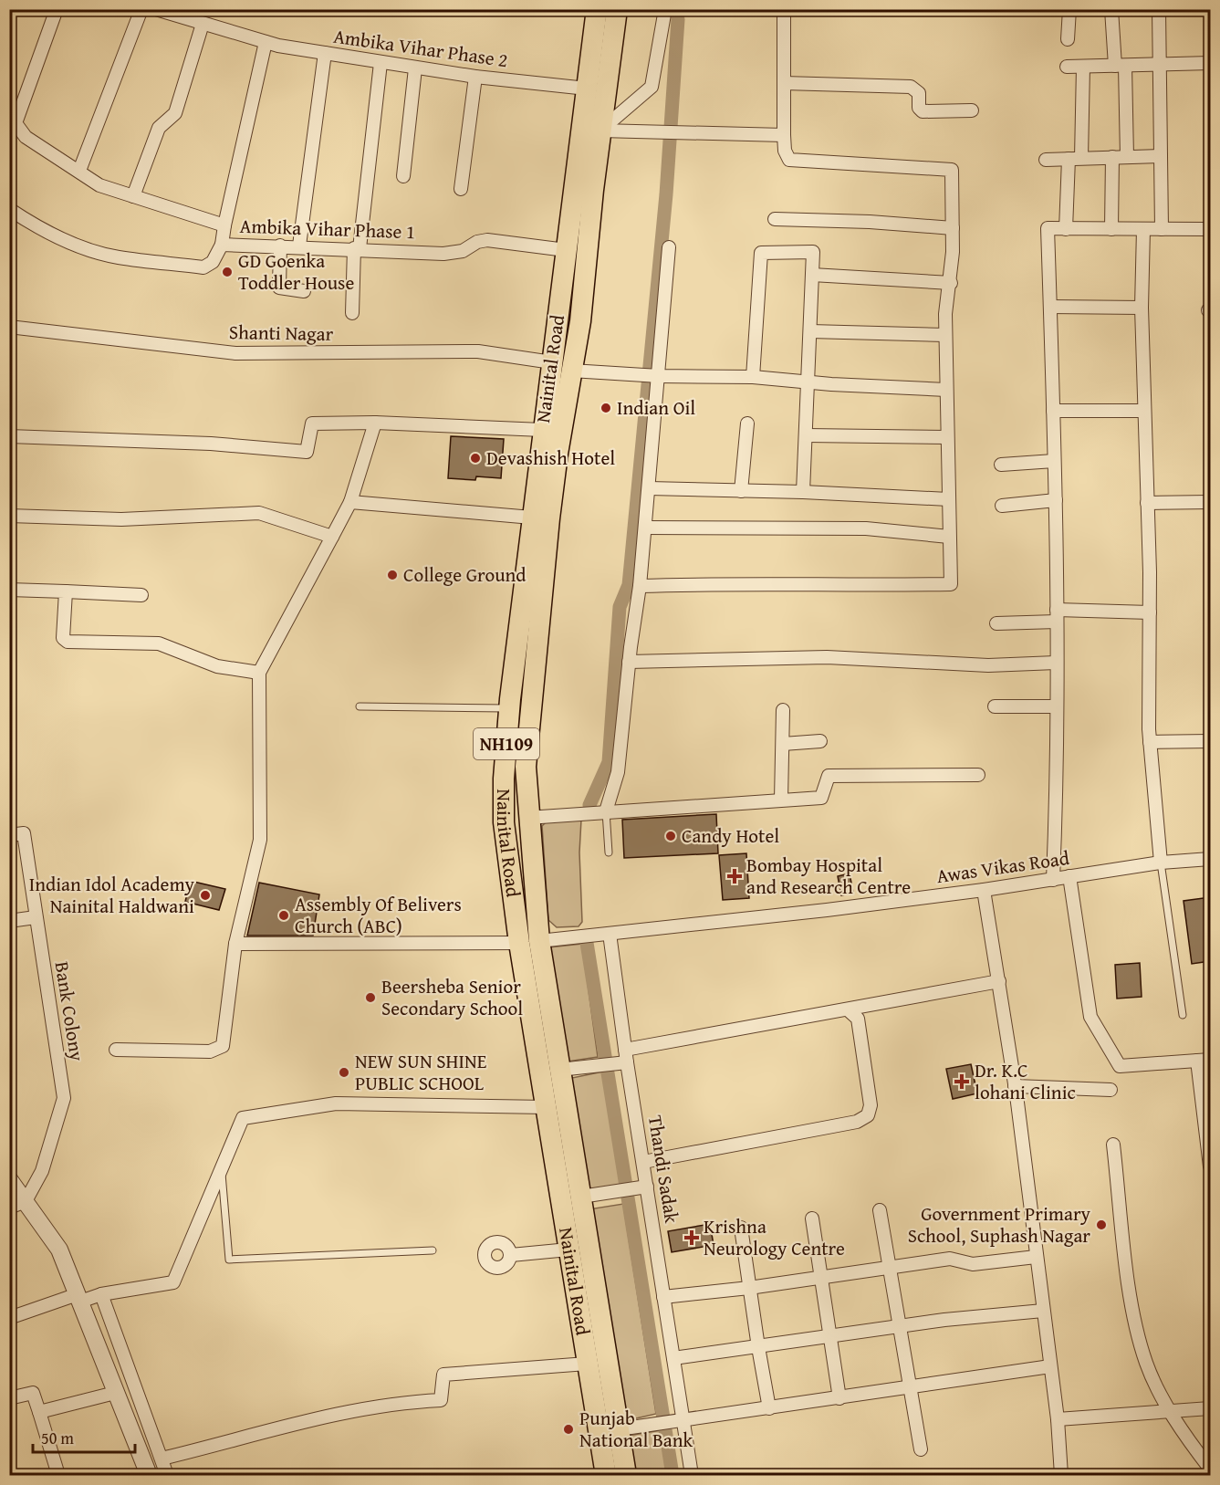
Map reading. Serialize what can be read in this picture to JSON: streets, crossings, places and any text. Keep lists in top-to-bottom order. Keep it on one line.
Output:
{"streets":{"highway":["Nainital Road","NH109"],"street":["Ambika Vihar Phase 2","Ambika Vihar Phase 1","Shanti Nagar","Awas Vikas Road","Bank Colony","Thandi Sadak"]},"crossings":[["Ambika Vihar Phase 2","Nainital Road"],["Ambika Vihar Phase 1","Nainital Road"],["Shanti Nagar","Nainital Road"],["Nainital Road","Awas Vikas Road"],["Awas Vikas Road","Thandi Sadak"]],"places":{"other":["GD Goenka Toddler House","Indian Oil","Devashish Hotel","College Ground","Candy Hotel","Indian Idol Academy Nainital Haldwani","Assembly Of Belivers Church (ABC)","Beersheba Senior Secondary School","NEW SUN SHINE PUBLIC SCHOOL","Government Primary School, Suphash Nagar","Punjab National Bank"],"health":["Bombay Hospital and Research Centre","Dr. K.C lohani Clinic","Krishna Neurology Centre"]},"scale_bar":"50 m"}
